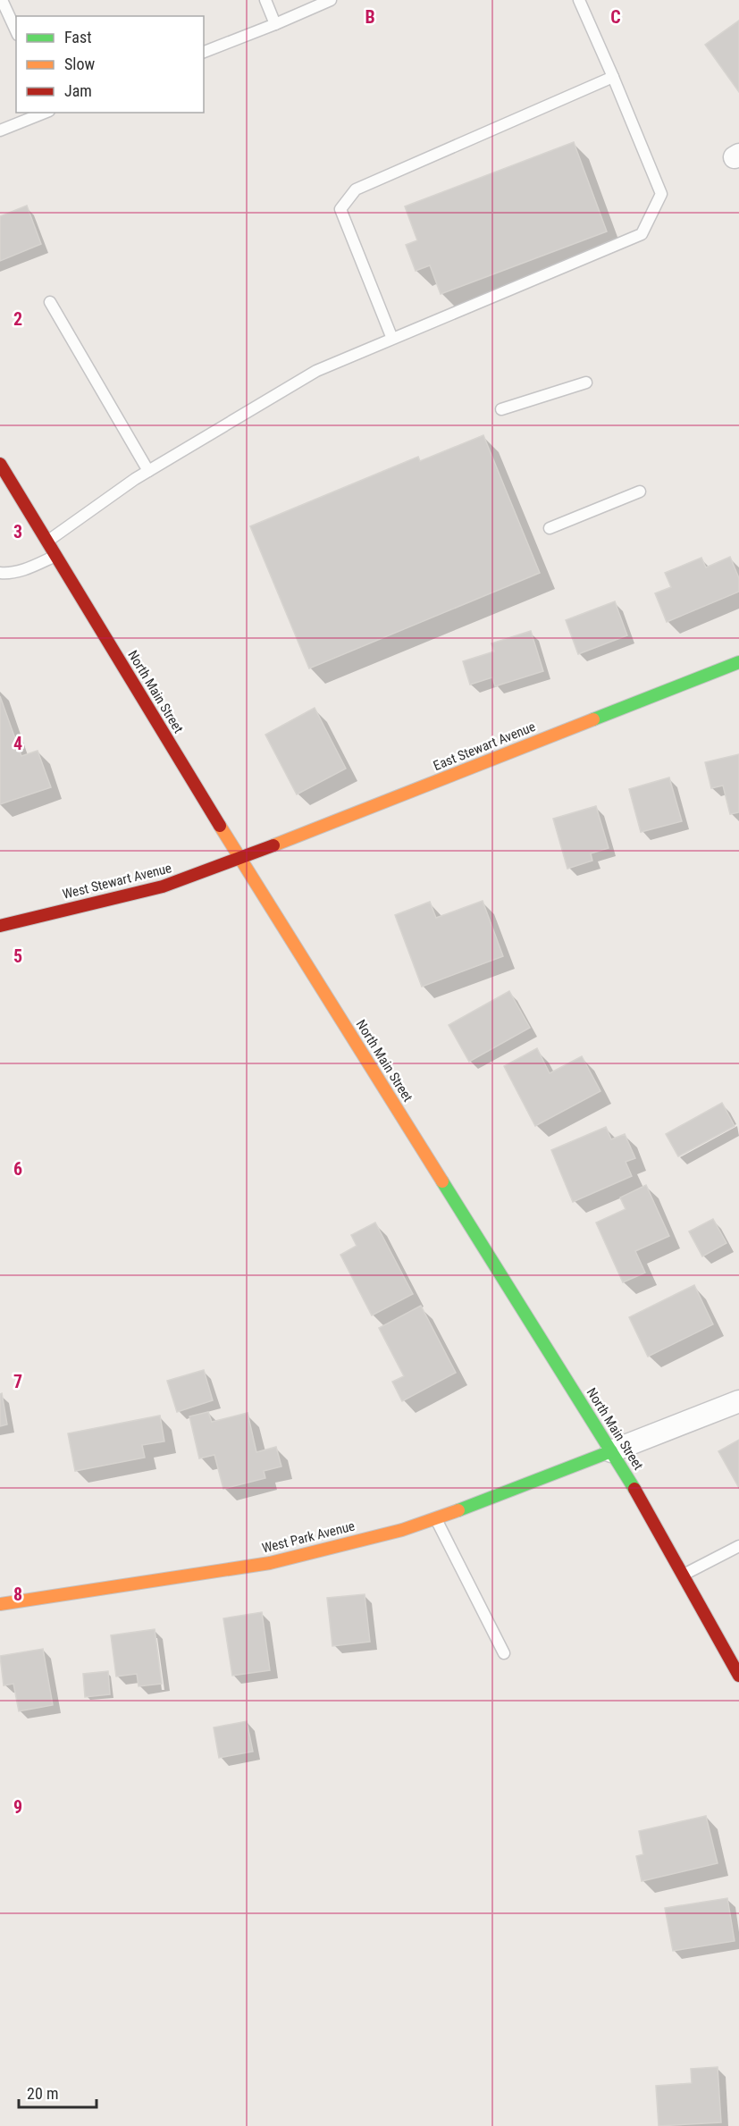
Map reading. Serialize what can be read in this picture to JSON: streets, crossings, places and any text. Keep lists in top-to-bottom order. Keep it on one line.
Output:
{"streets":{"main road":["North Main Street","East Stewart Avenue","West Stewart Avenue","West Park Avenue"]},"crossings":[["North Main Street","East Stewart Avenue"],["North Main Street","West Stewart Avenue"],["North Main Street","West Park Avenue"],["East Stewart Avenue","West Stewart Avenue"]],"legend":["Fast","Slow","Jam"],"scale_bar":"20 m","grid":{"columns":["B","C"],"rows":["2","3","4","5","6","7","8","9"]}}
